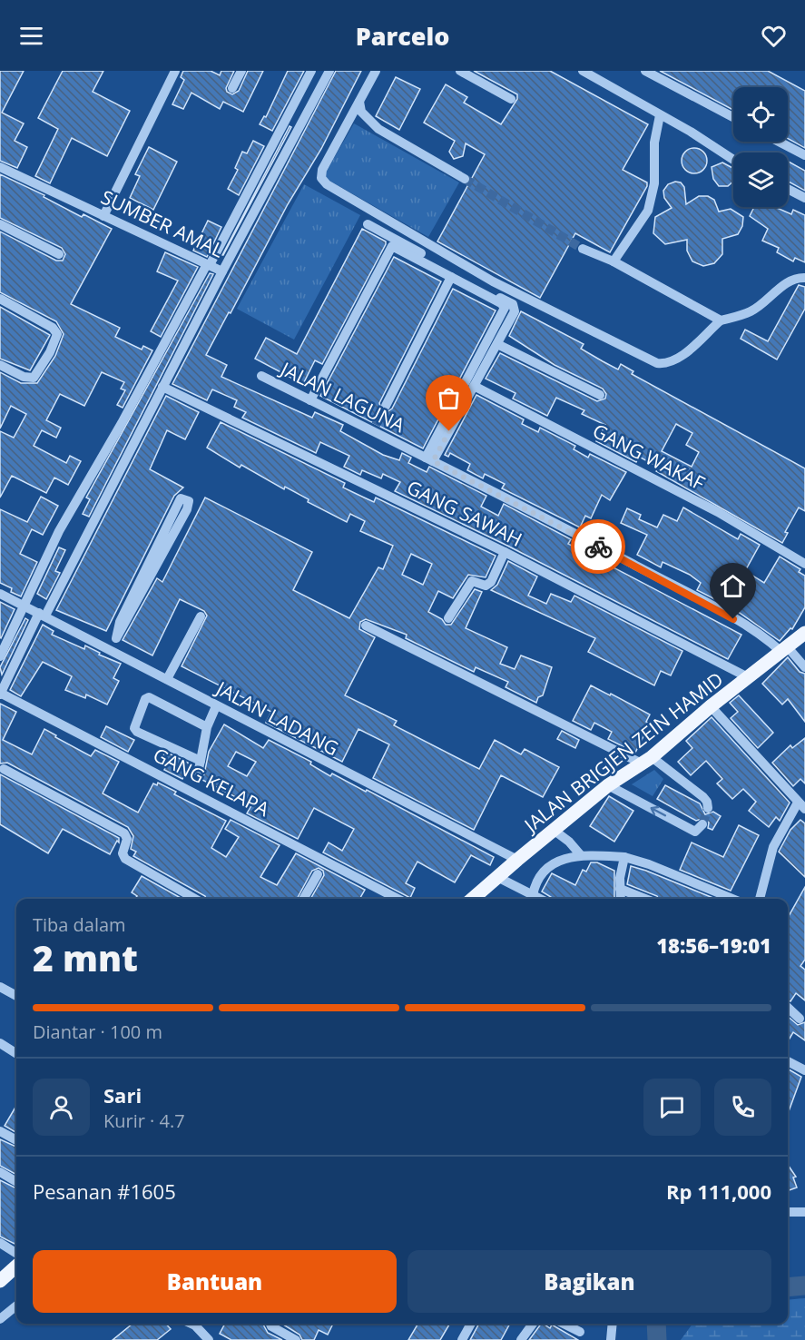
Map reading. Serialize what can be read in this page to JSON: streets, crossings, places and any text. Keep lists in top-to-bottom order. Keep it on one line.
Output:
{"streets":{"main road":["JALAN BRIGJEN ZEIN HAMID"],"street":["SUMBER AMAL","JALAN LAGUNA","GANG WAKAF","GANG SAWAH","JALAN LADANG","GANG KELAPA"]},"crossings":[["JALAN LAGUNA","JALAN BRIGJEN ZEIN HAMID"],["GANG SAWAH","JALAN BRIGJEN ZEIN HAMID"],["JALAN LADANG","JALAN BRIGJEN ZEIN HAMID"]],"page":{"header":"Parcelo","heading":["2 mnt","Tiba dalam","18:56–19:01"],"panel":["Sari","Kurir · 4.7","Pesanan #1605","Rp 111,000"],"bar":"Diantar · 100 m","buttons":["Bantuan","Bagikan"]}}
